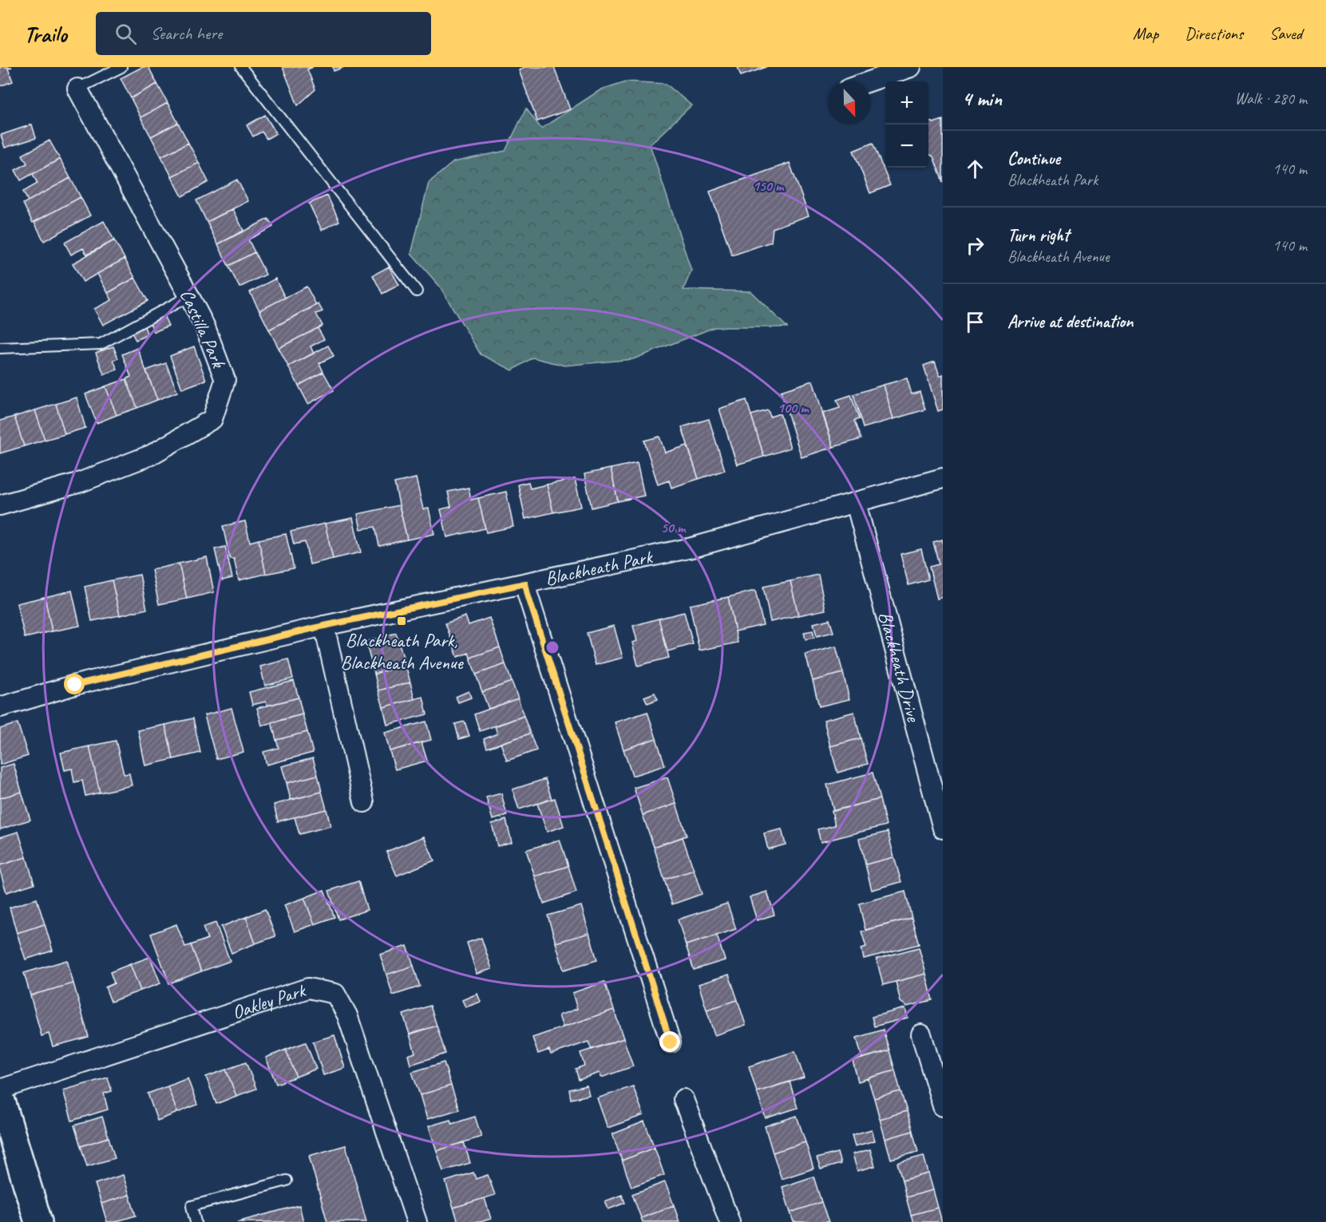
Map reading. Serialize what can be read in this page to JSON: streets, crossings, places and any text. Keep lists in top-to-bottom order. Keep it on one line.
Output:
{"streets":{"street":["Castilla Park","Blackheath Park","Blackheath Drive","Oakley Park"]},"crossings":[["Blackheath Park","Blackheath Drive"]],"places":{"transit":["Blackheath Park, Blackheath Avenue"]},"north":"bottom","page":{"header":"Trailo","search":"Search here","nav":["Map","Directions","Saved"],"heading":["4 min","Walk · 280 m"],"map_buttons":["+","−"],"list":[["Continue","Blackheath Park","140 m"],["Turn right","Blackheath Avenue","140 m"],"Arrive at destination"]},"rings":["150 m","100 m","50 m"]}
